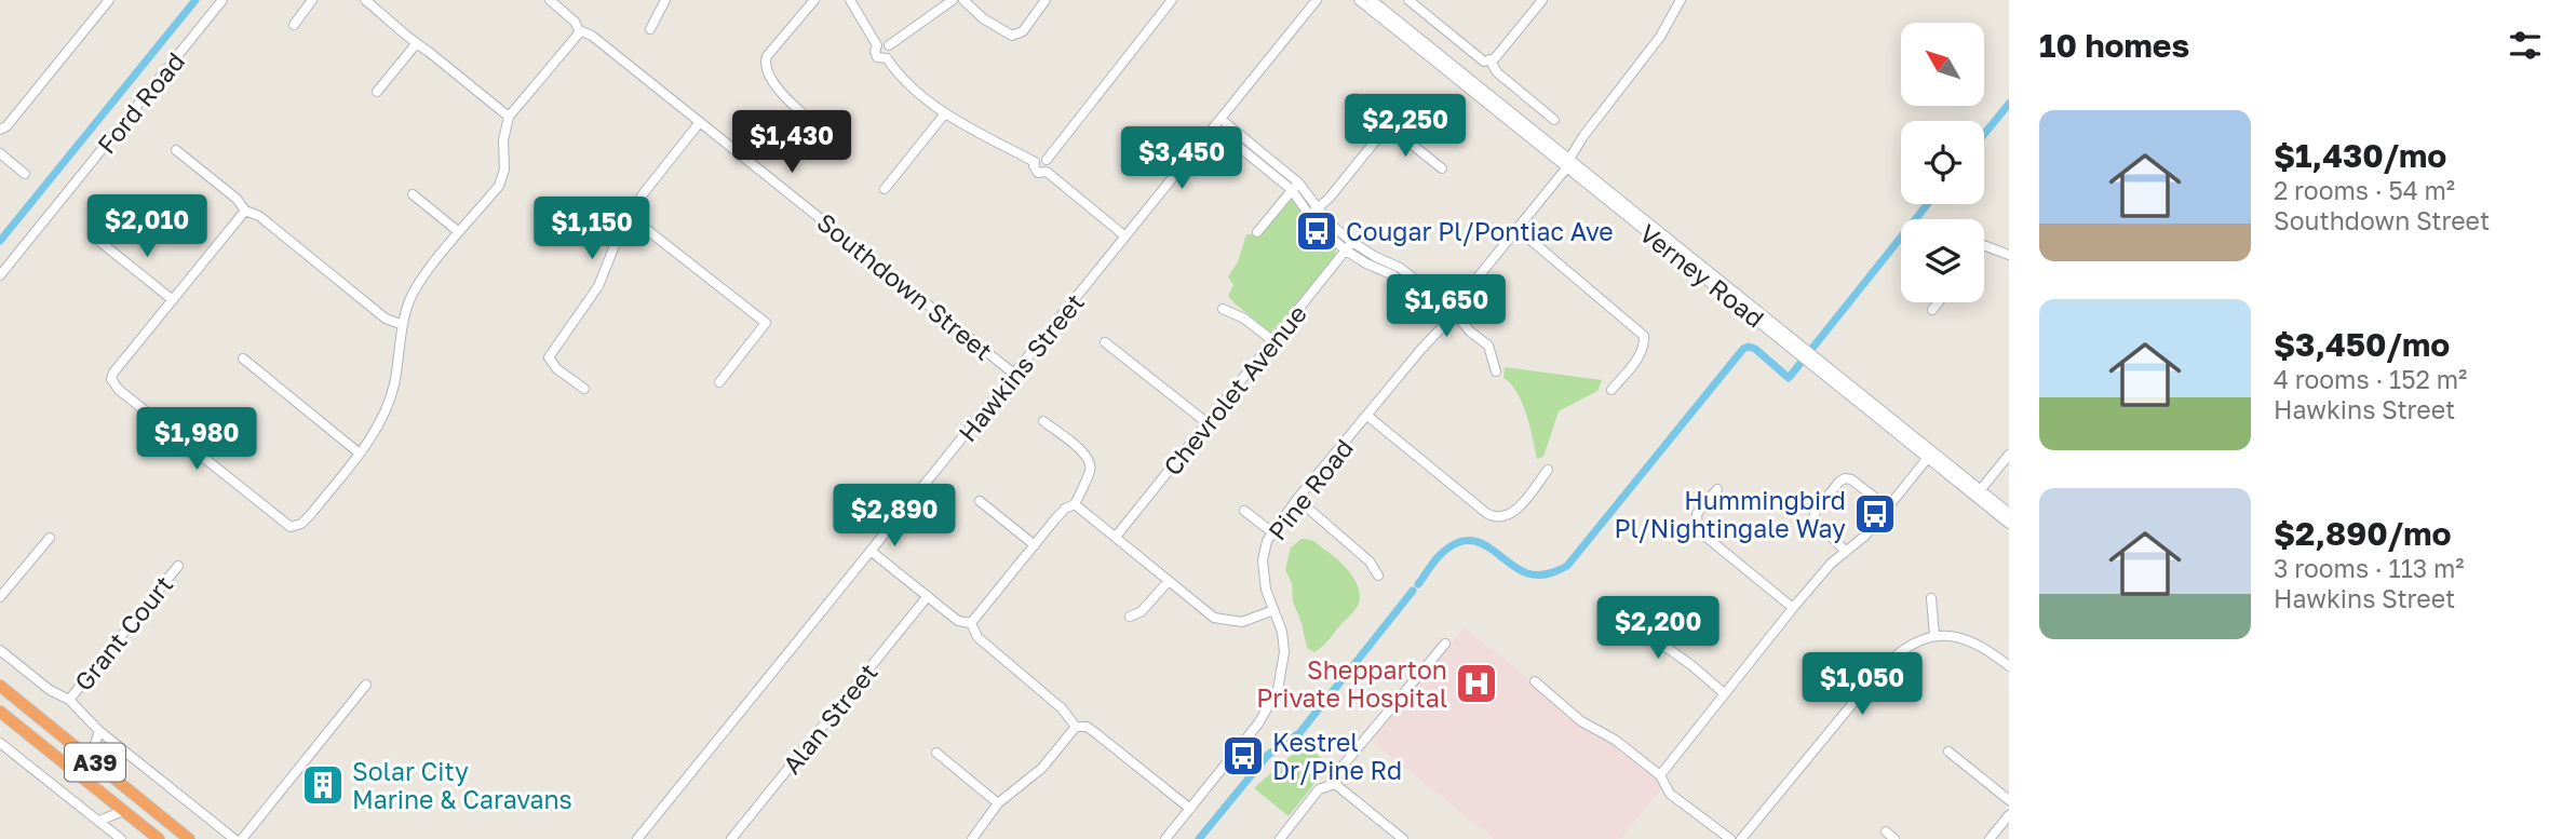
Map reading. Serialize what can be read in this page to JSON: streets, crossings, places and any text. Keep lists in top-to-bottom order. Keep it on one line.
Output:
{"streets":{"highway":["A39"],"street":["Ford Road","Verney Road","Southdown Street","Hawkins Street","Chevrolet Avenue","Pine Road","Grant Court","Alan Street"]},"crossings":[["Verney Road","Pine Road"],["Southdown Street","Hawkins Street"]],"places":{"bus stop":["Cougar Pl/Pontiac Ave","Hummingbird Pl/Nightingale Way","Kestrel Dr/Pine Rd"],"hospital":["Shepparton Private Hospital"],"building":["Solar City Marine & Caravans"]},"north":"top left","page":{"heading":"10 homes","list":[{"name":"$1,430/mo","note":"2 rooms · 54 m² · Southdown Street"},{"name":"$3,450/mo","note":"4 rooms · 152 m² · Hawkins Street"},{"name":"$2,890/mo","note":"3 rooms · 113 m² · Hawkins Street"}],"price":["$2,250","$1,430","$3,450","$2,010","$1,150","$1,650","$1,980","$2,890","$2,200","$1,050"]}}
